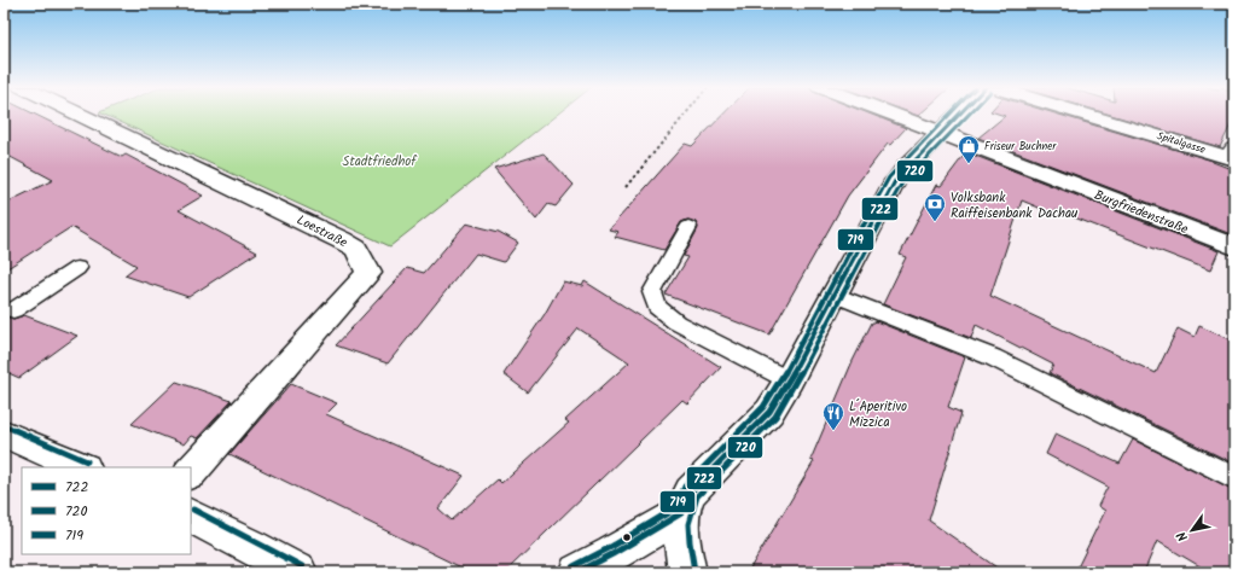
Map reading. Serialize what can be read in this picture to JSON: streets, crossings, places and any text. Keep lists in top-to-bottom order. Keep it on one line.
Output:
{"streets":{"street":["Spitalgasse","Burgfriedenstraße","Loestraße"]},"parks":["Stadtfriedhof"],"places":{"shop":["Friseur Buchner"],"bank":["Volksbank Raiffeisenbank Dachau"],"restaurant":["L´Aperitivo Mizzica"]},"lines":["transit line 722","transit line 720","transit line 719"],"legend":["722","720","719"],"north":"bottom left"}
